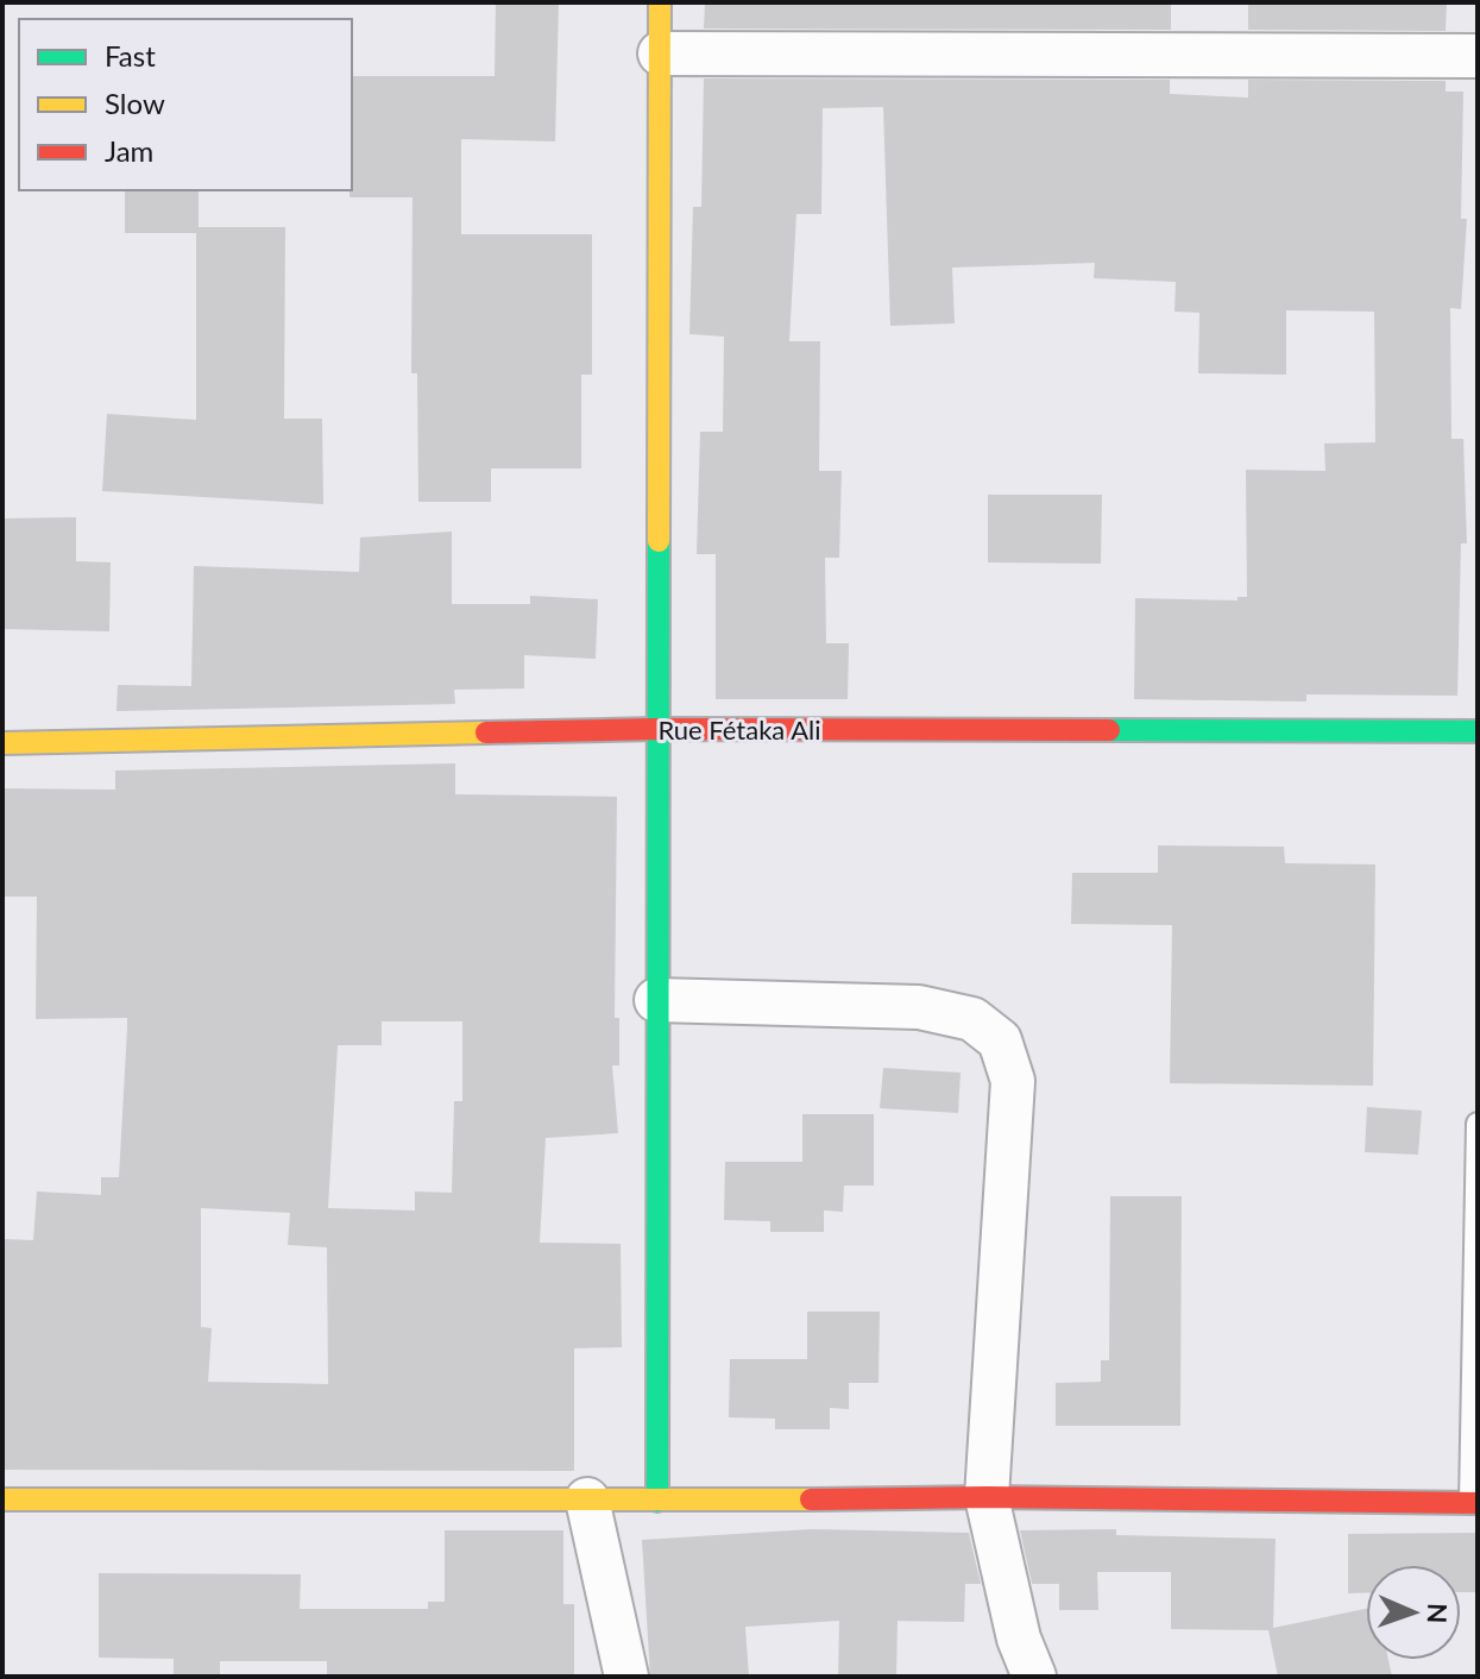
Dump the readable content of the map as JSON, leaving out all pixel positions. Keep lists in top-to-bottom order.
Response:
{
  "streets": {
    "street": ["Rue Fétaka Ali"]
  },
  "legend": ["Fast", "Slow", "Jam"],
  "north": "right"
}
